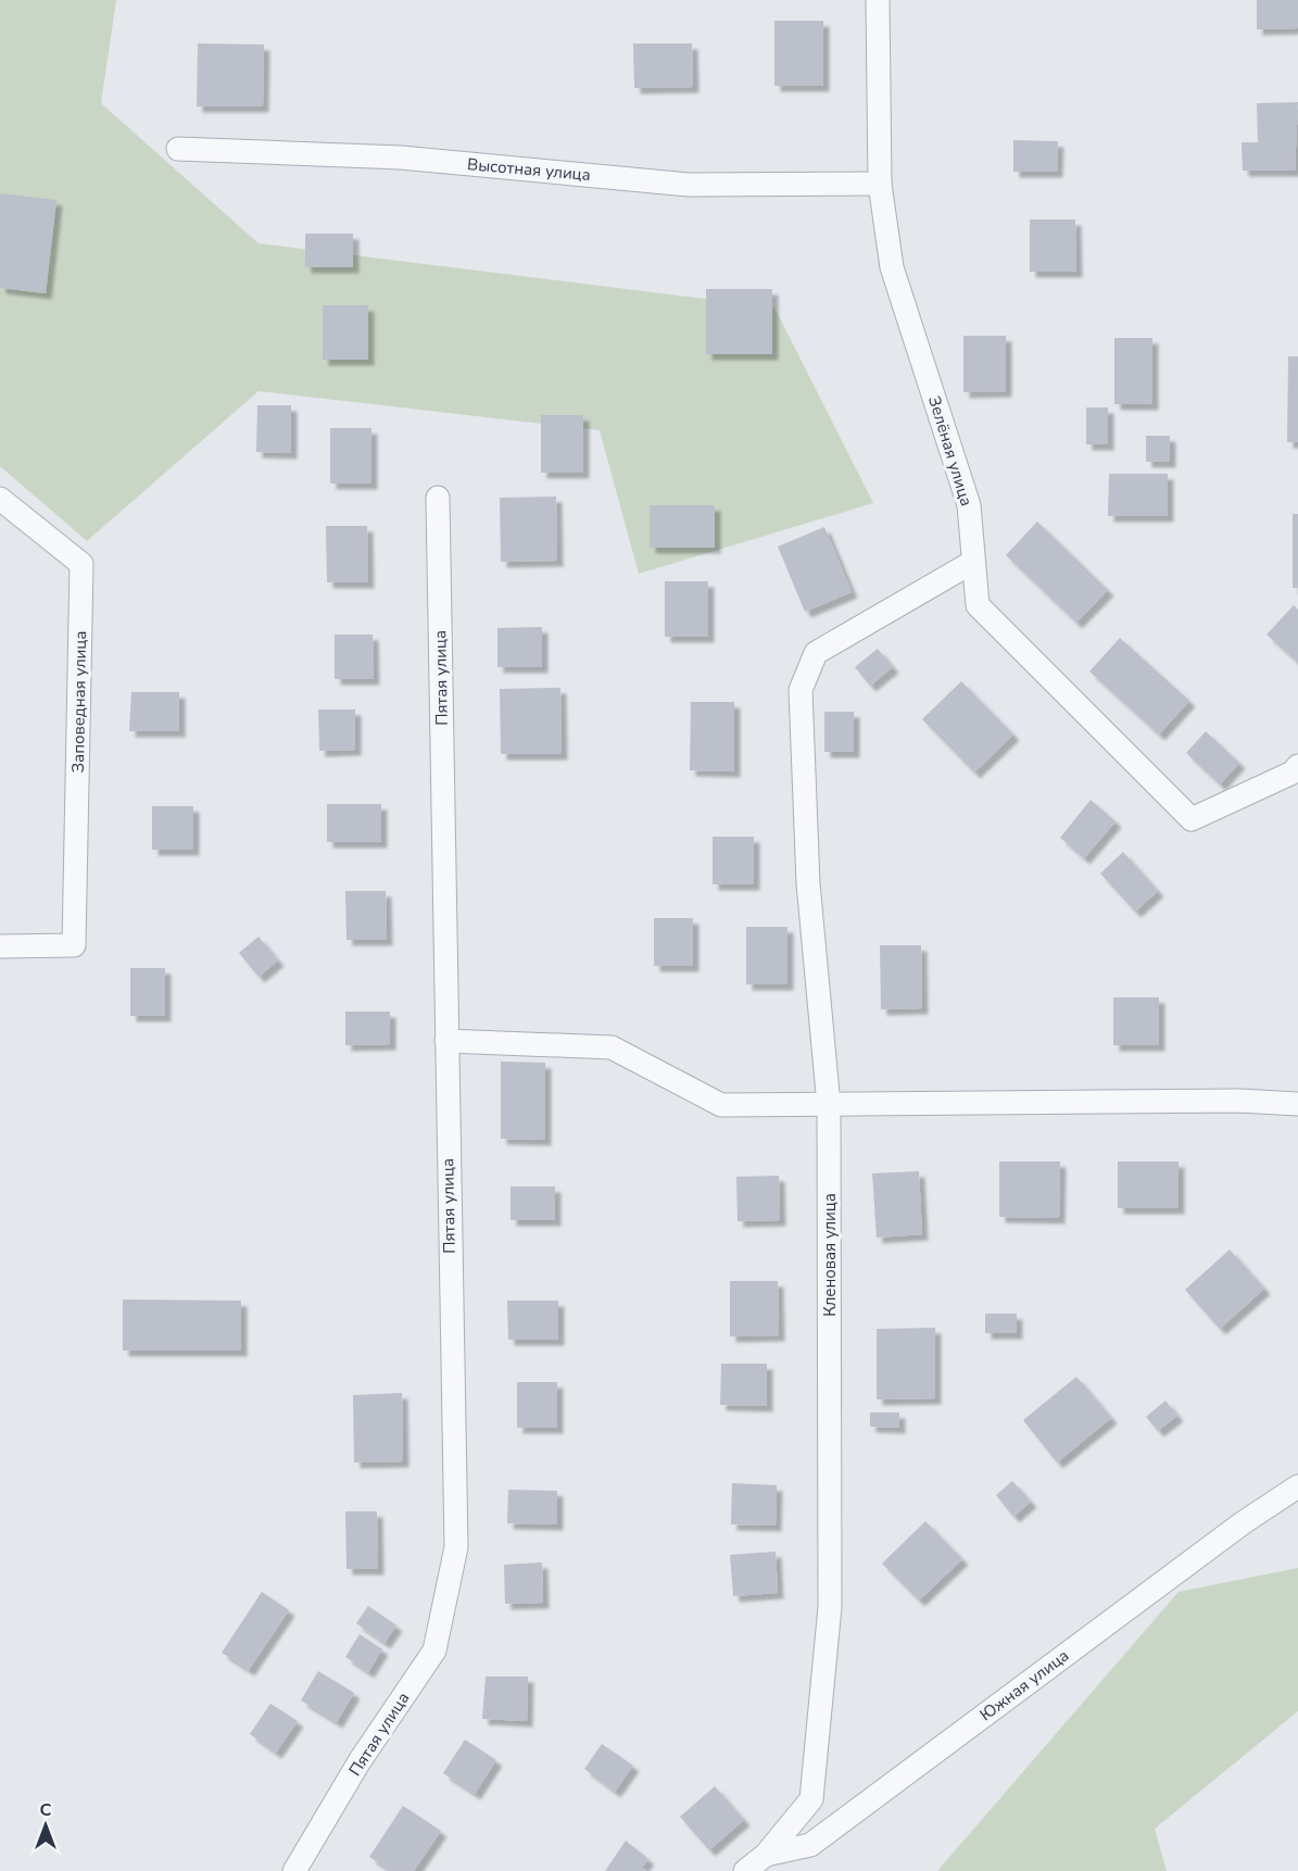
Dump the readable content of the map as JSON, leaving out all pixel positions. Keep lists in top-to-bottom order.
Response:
{
  "streets": {
    "street": [
      "Высотная улица",
      "Зелёная улица",
      "Пятая улица",
      "Заповедная улица",
      "Кленовая улица",
      "Южная улица"
    ]
  },
  "crossings": [
    ["Высотная улица", "Зелёная улица"],
    ["Зелёная улица", "Кленовая улица"],
    ["Кленовая улица", "Южная улица"]
  ],
  "north": "top"
}
